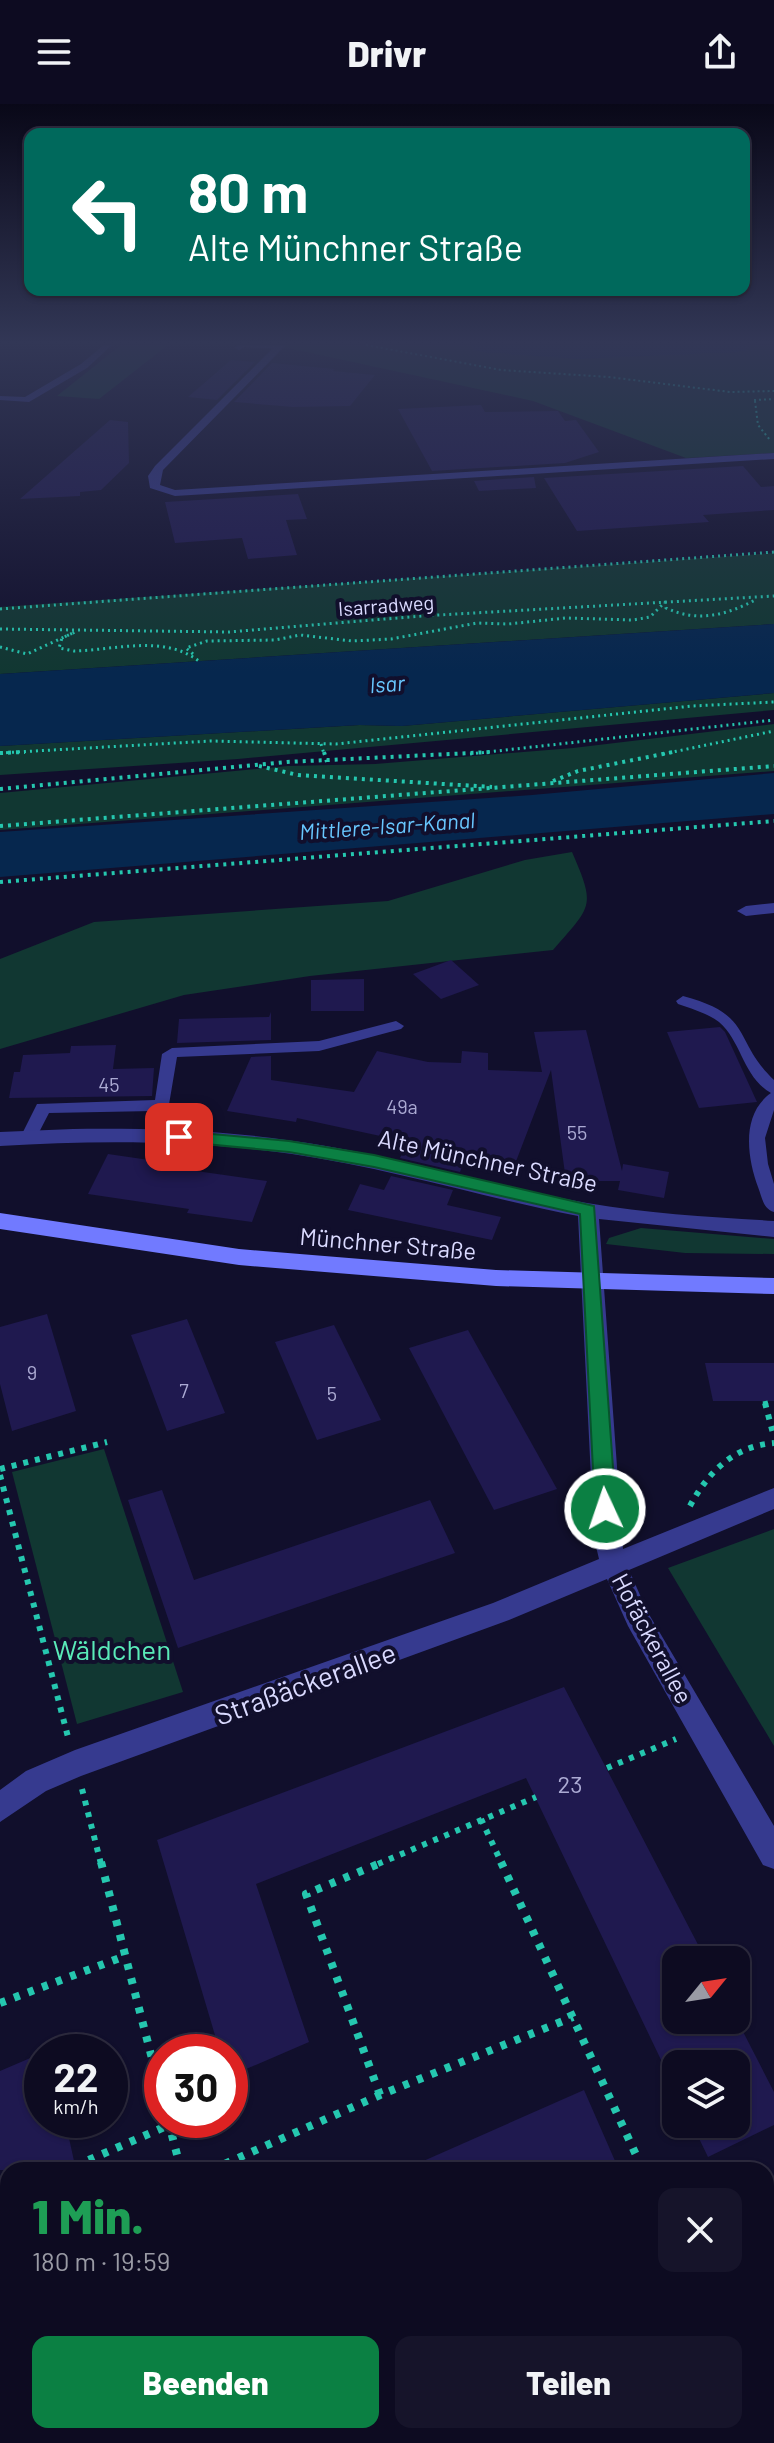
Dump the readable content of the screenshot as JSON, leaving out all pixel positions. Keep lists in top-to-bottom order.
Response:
{
  "streets": {
    "main road": ["Münchner Straße"],
    "street": ["Alte Münchner Straße", "Hofäckerallee", "Straßäckerallee"],
    "path": ["Isarradweg"]
  },
  "crossings": [
    ["Alte Münchner Straße", "Hofäckerallee"],
    ["Münchner Straße", "Hofäckerallee"],
    ["Hofäckerallee", "Straßäckerallee"]
  ],
  "water": ["Isar", "Mittlere-Isar-Kanal"],
  "parks": ["Wäldchen"],
  "house_numbers": [
    "45",
    "49a",
    "55",
    "9",
    "7",
    "5",
    "23"
  ],
  "north": "top right",
  "page": {
    "header": "Drivr",
    "turn": ["80 m", "Alte Münchner Straße"],
    "speed": "22 km/h",
    "limit": "30",
    "heading": ["1 Min.", "180 m · 19:59"],
    "buttons": ["Beenden", "Teilen"]
  }
}
